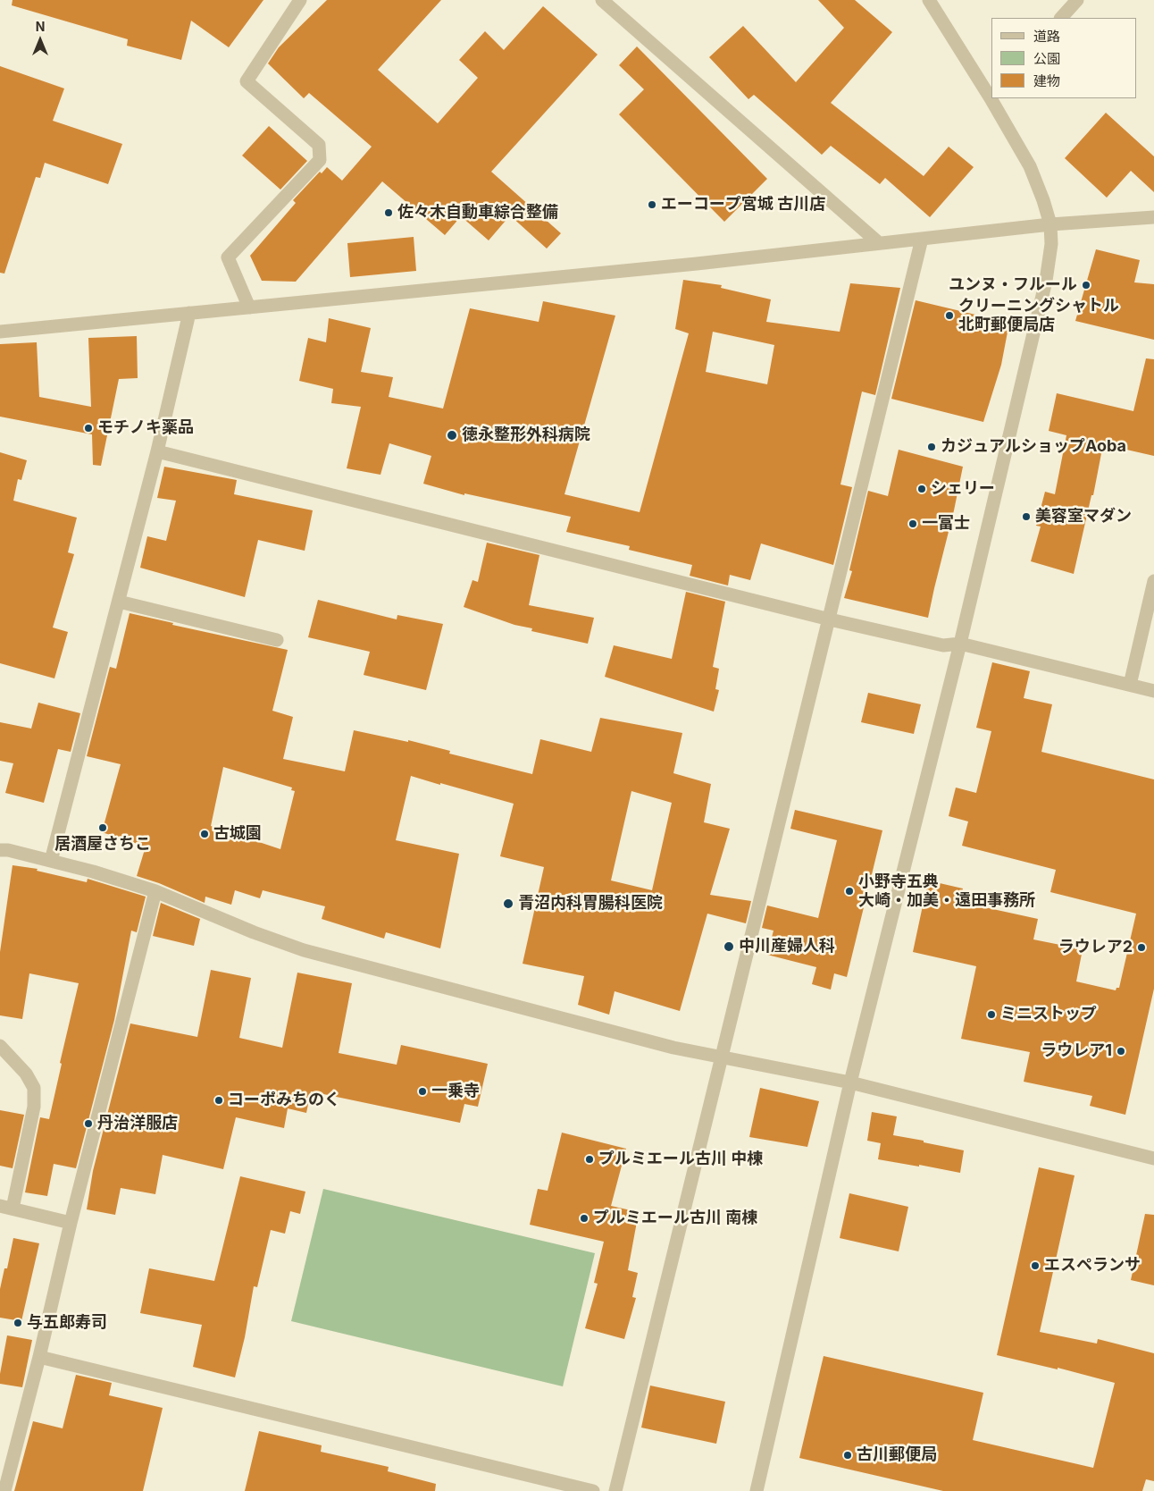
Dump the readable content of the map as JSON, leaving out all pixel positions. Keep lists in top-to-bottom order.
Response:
{
  "places": [
    "エーコープ宮城 古川店",
    "佐々木自動車綜合整備",
    "ユンヌ・フルール",
    "クリーニングシャトル 北町郵便局店",
    "モチノキ薬品",
    "徳永整形外科病院",
    "カジュアルショップAoba",
    "シェリー",
    "美容室マダン",
    "一富士",
    "居酒屋さちこ",
    "古城園",
    "小野寺五典 大崎・加美・遠田事務所",
    "青沼内科胃腸科医院",
    "中川産婦人科",
    "ラウレア2",
    "ミニストップ",
    "ラウレア1",
    "一乗寺",
    "コーポみちのく",
    "丹治洋服店",
    "プルミエール古川 中棟",
    "プルミエール古川 南棟",
    "エスペランサ",
    "与五郎寿司",
    "古川郵便局"
  ],
  "legend": ["道路", "公園", "建物"],
  "north": "top"
}
